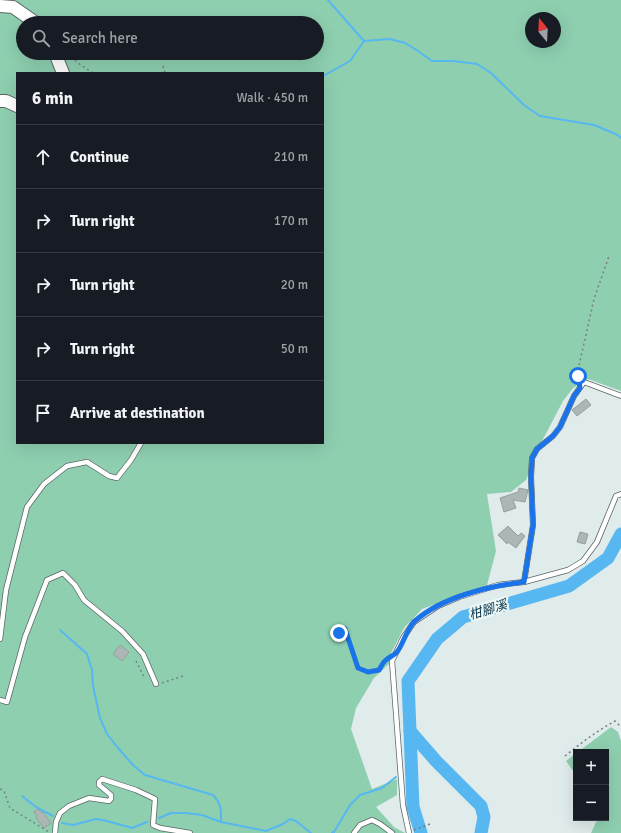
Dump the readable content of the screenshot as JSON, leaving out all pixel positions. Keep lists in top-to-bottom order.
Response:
{
  "water": ["柑腳溪"],
  "north": "top",
  "page": {
    "search": "Search here",
    "heading": ["6 min", "Walk · 450 m"],
    "list": [
      ["Continue", "210 m"],
      ["Turn right", "170 m"],
      ["Turn right", "20 m"],
      ["Turn right", "50 m"],
      "Arrive at destination"
    ],
    "map_buttons": ["+", "−"]
  }
}
